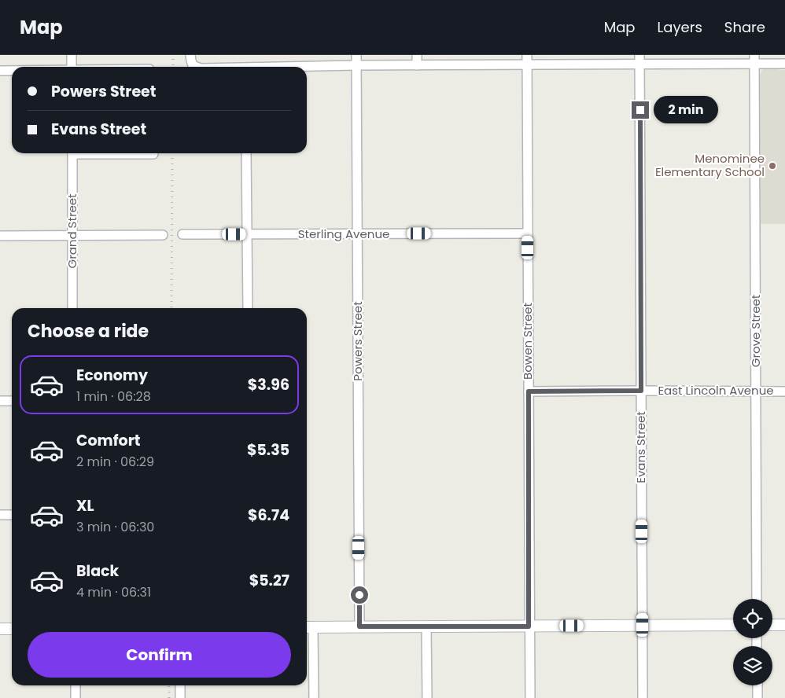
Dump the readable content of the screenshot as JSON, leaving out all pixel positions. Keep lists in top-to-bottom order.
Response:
{
  "streets": {
    "street": [
      "Grand Street",
      "Sterling Avenue",
      "Grove Street",
      "Powers Street",
      "Bowen Street",
      "East Lincoln Avenue",
      "Evans Street"
    ]
  },
  "crossings": [
    ["Sterling Avenue", "Powers Street"],
    ["Sterling Avenue", "Bowen Street"],
    ["Grove Street", "East Lincoln Avenue"],
    ["Bowen Street", "East Lincoln Avenue"],
    ["East Lincoln Avenue", "Evans Street"]
  ],
  "places": ["Menominee Elementary School"],
  "page": {
    "header": "Map",
    "nav": ["Map", "Layers", "Share"],
    "banner": ["Powers Street", "Evans Street"],
    "bubble": "2 min",
    "heading": "Choose a ride",
    "list": [
      {
        "name": "Economy",
        "note": "1 min · 06:28",
        "value": "$3.96"
      },
      {
        "name": "Comfort",
        "note": "2 min · 06:29",
        "value": "$5.35"
      },
      {
        "name": "XL",
        "note": "3 min · 06:30",
        "value": "$6.74"
      },
      {
        "name": "Black",
        "note": "4 min · 06:31",
        "value": "$5.27"
      }
    ],
    "buttons": "Confirm"
  }
}
